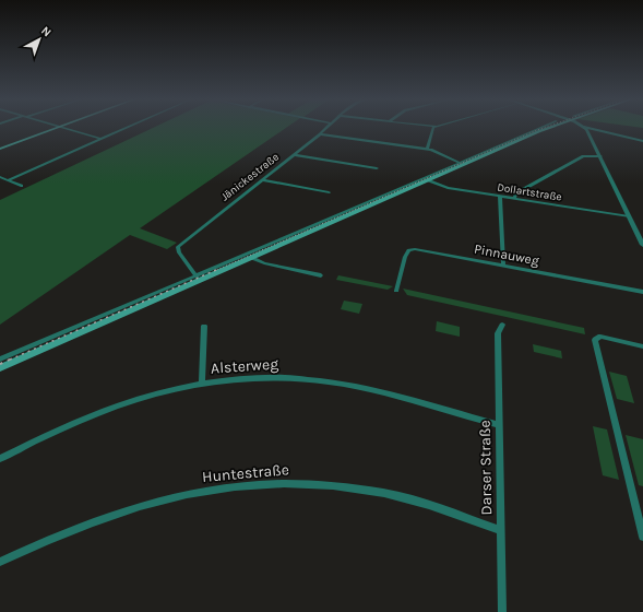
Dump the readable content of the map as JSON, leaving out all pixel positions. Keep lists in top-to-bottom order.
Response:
{
  "streets": {
    "street": [
      "Jänickestraße",
      "Dollartstraße",
      "Pinnauweg",
      "Alsterweg",
      "Darser Straße",
      "Huntestraße"
    ]
  },
  "crossings": [
    ["Alsterweg", "Darser Straße"],
    ["Darser Straße", "Huntestraße"]
  ],
  "north": "top right"
}
